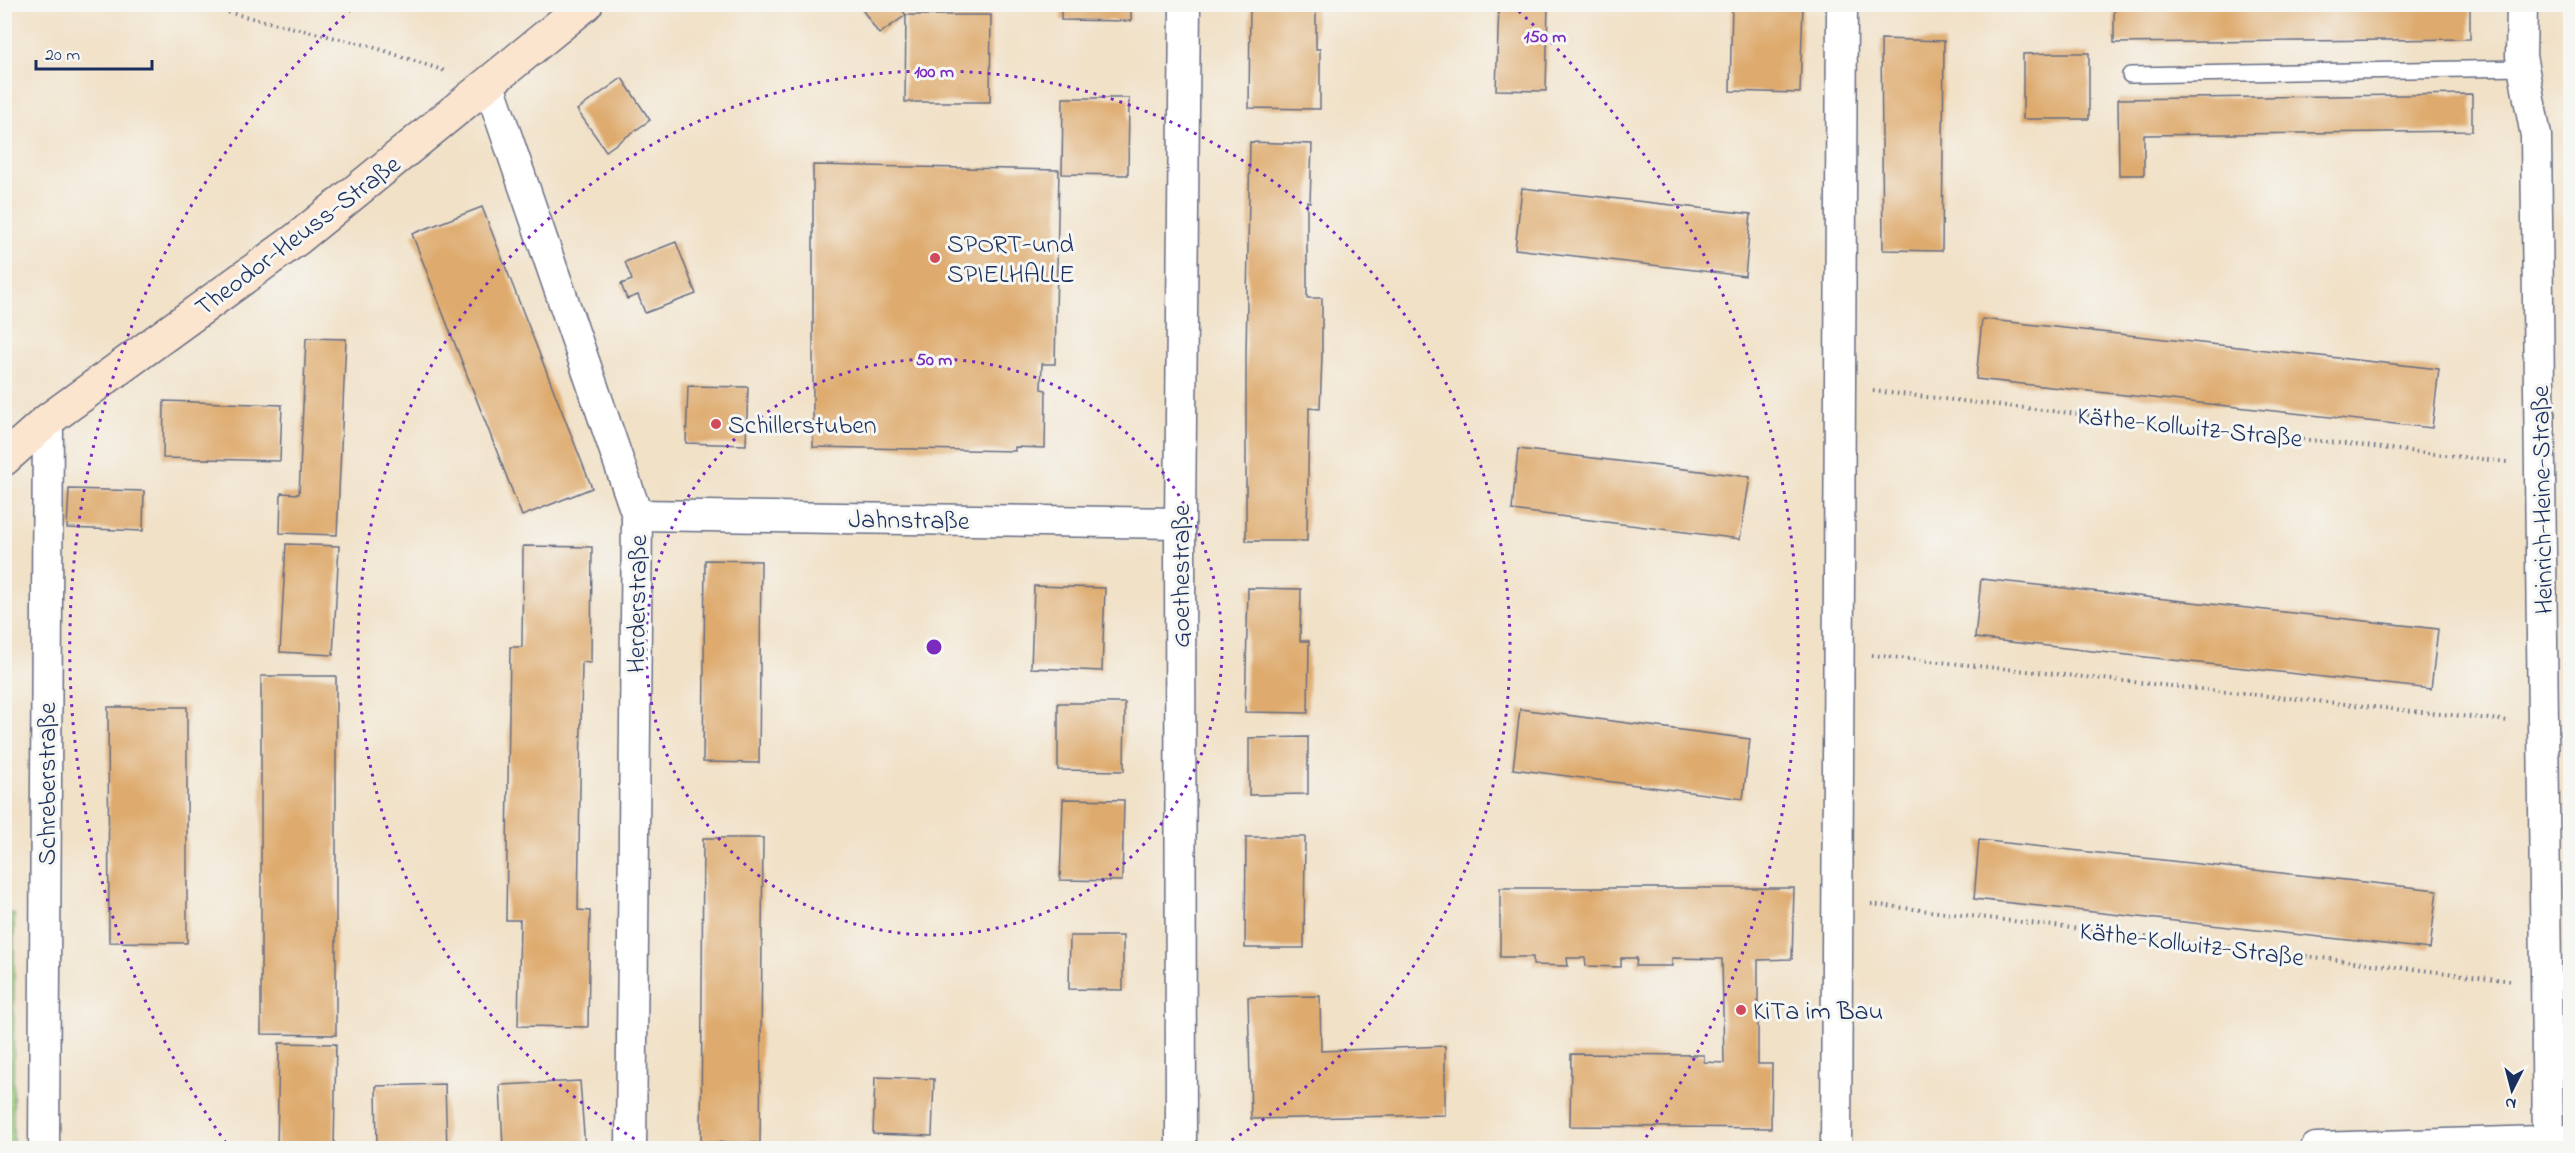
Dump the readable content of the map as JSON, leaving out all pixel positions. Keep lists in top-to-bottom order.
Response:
{
  "streets": {
    "street": [
      "Theodor-Heuss-Straße",
      "Heinrich-Heine-Straße",
      "Jahnstraße",
      "Goethestraße",
      "Herderstraße",
      "Schreberstraße"
    ],
    "path": ["Käthe-Kollwitz-Straße"]
  },
  "crossings": [
    ["Theodor-Heuss-Straße", "Herderstraße"],
    ["Theodor-Heuss-Straße", "Schreberstraße"],
    ["Käthe-Kollwitz-Straße", "Heinrich-Heine-Straße"],
    ["Jahnstraße", "Goethestraße"],
    ["Jahnstraße", "Herderstraße"]
  ],
  "places": ["SPORT-und SPIELHALLE", "Schillerstuben", "KiTa im Bau"],
  "scale_bar": "20 m",
  "north": "bottom",
  "rings": ["150 m", "100 m", "50 m"]
}
